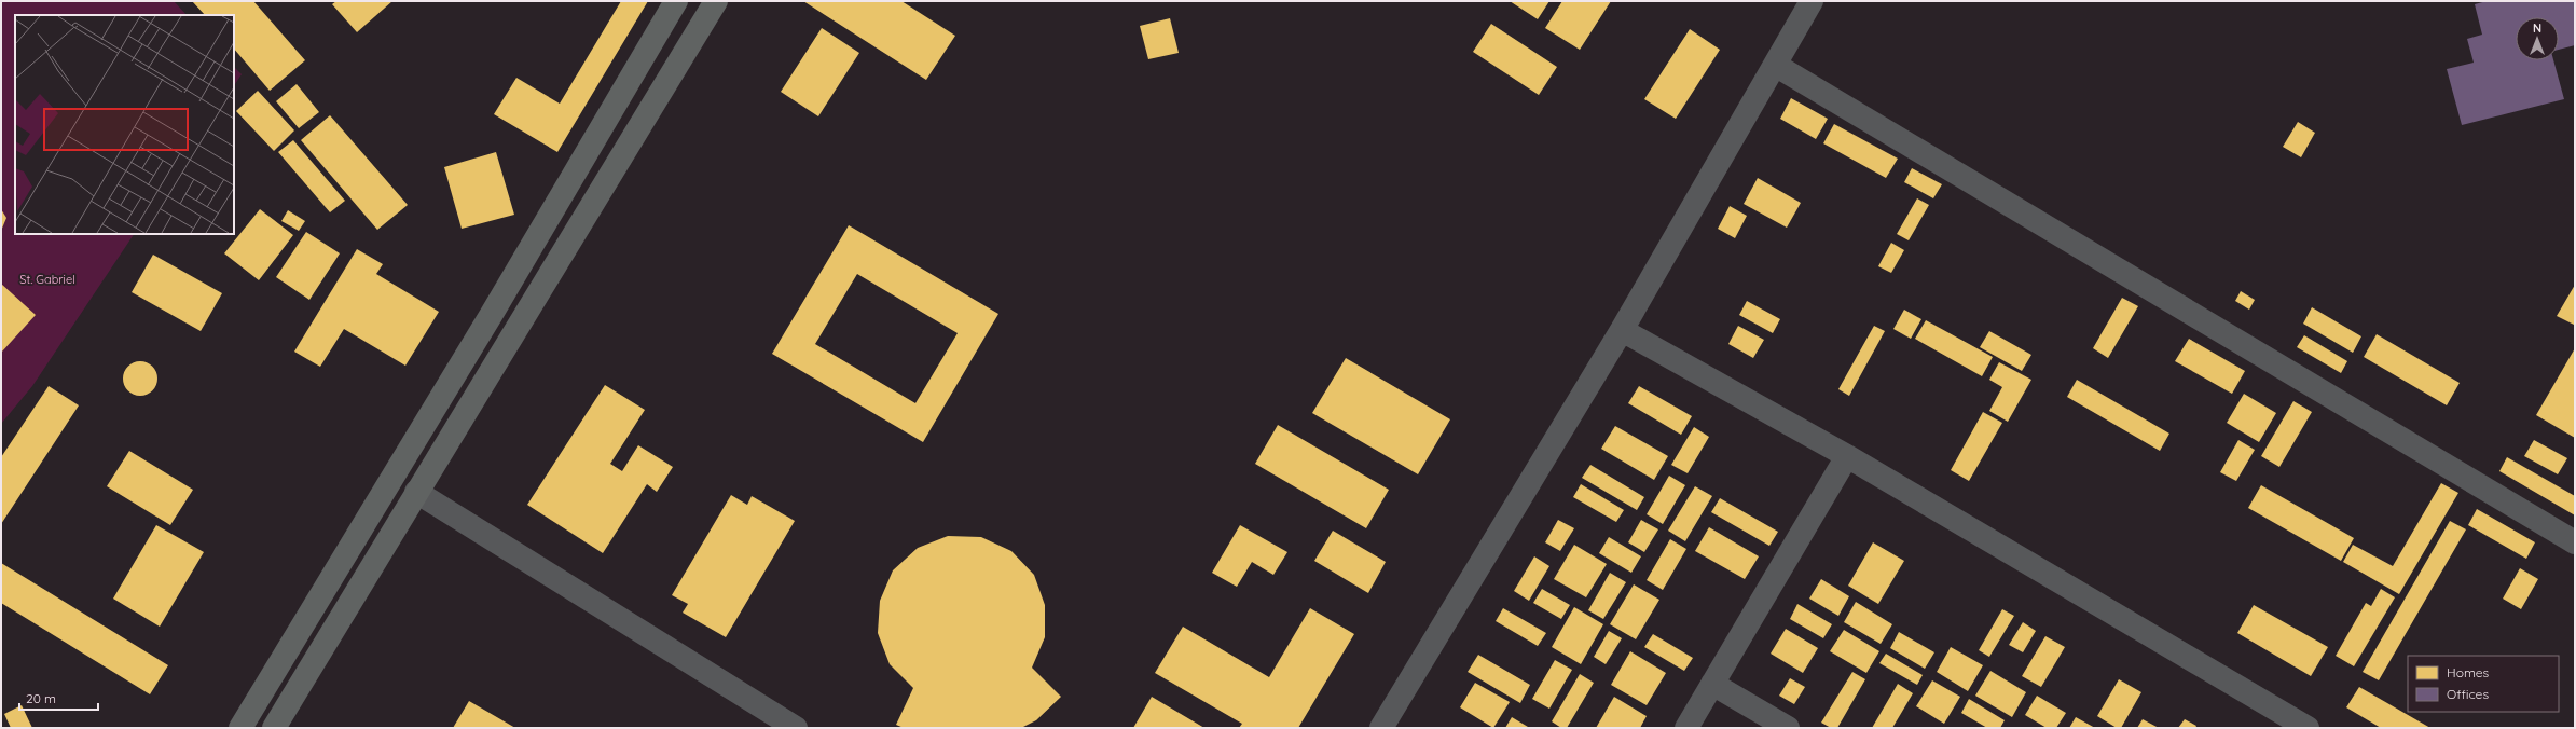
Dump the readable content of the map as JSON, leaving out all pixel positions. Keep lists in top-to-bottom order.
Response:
{
  "parks": ["St. Gabriel"],
  "legend": ["Homes", "Offices"],
  "scale_bar": "20 m",
  "north": "top"
}
